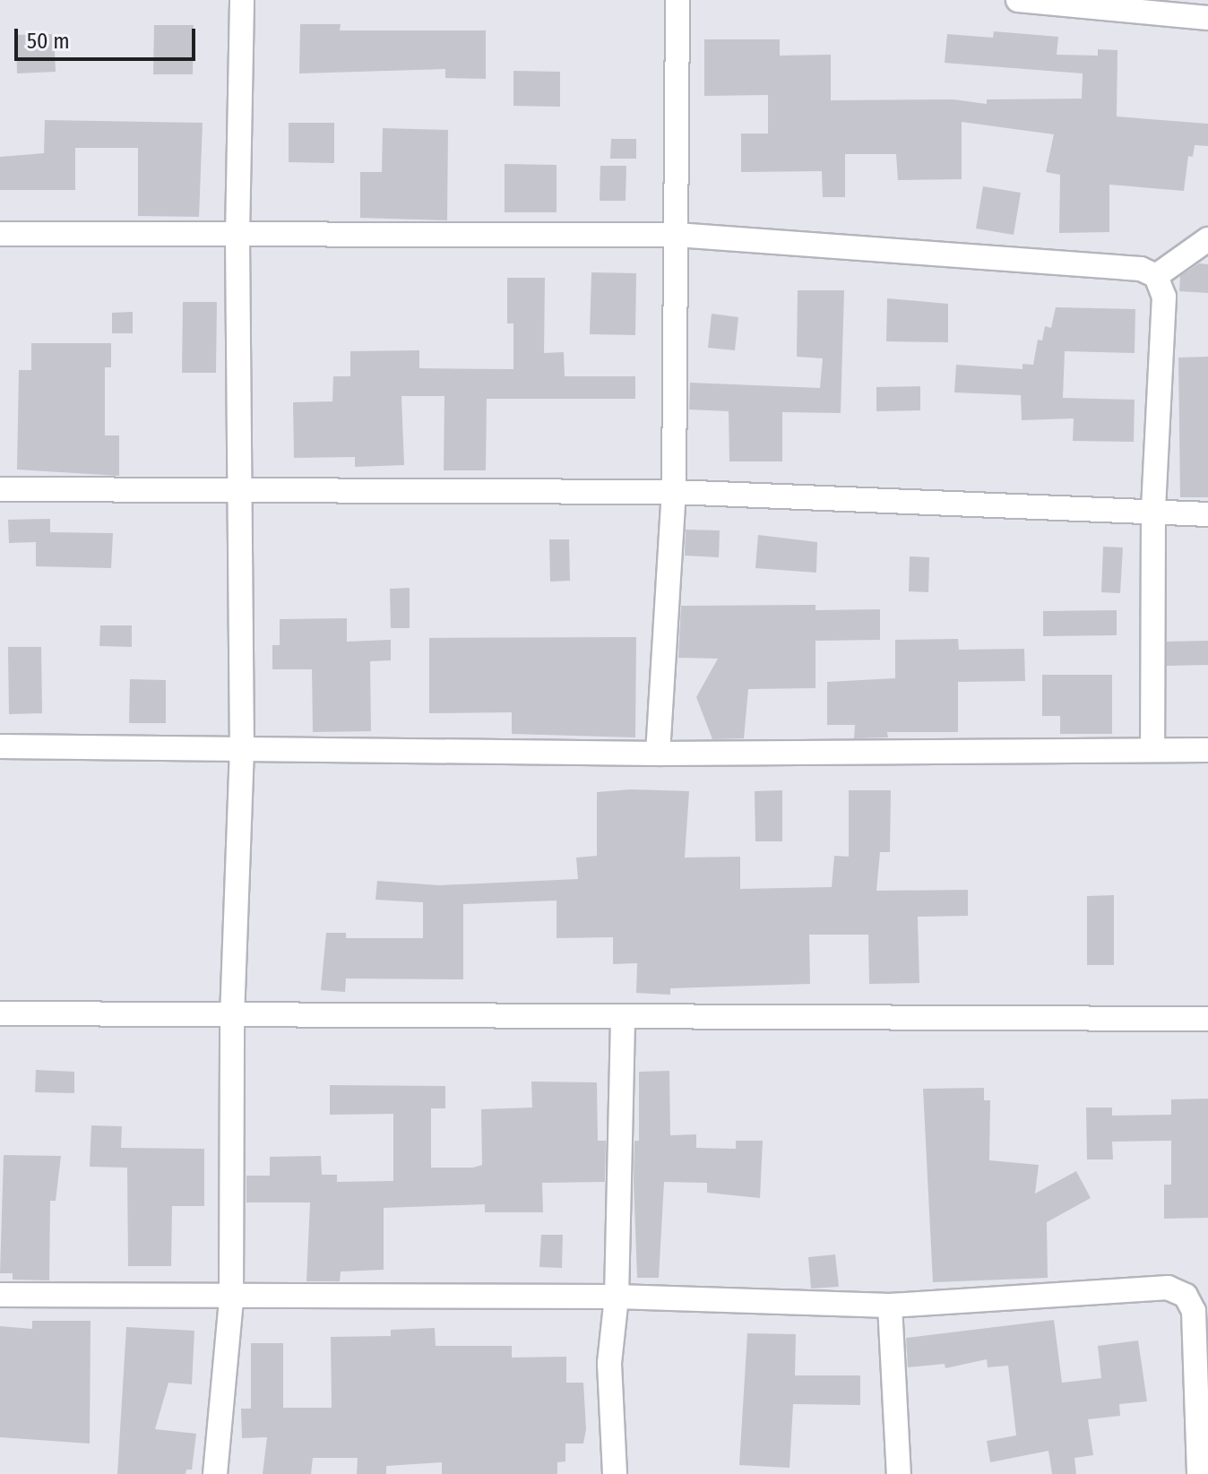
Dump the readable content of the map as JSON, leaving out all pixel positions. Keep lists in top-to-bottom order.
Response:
{
  "scale_bar": "50 m"
}
